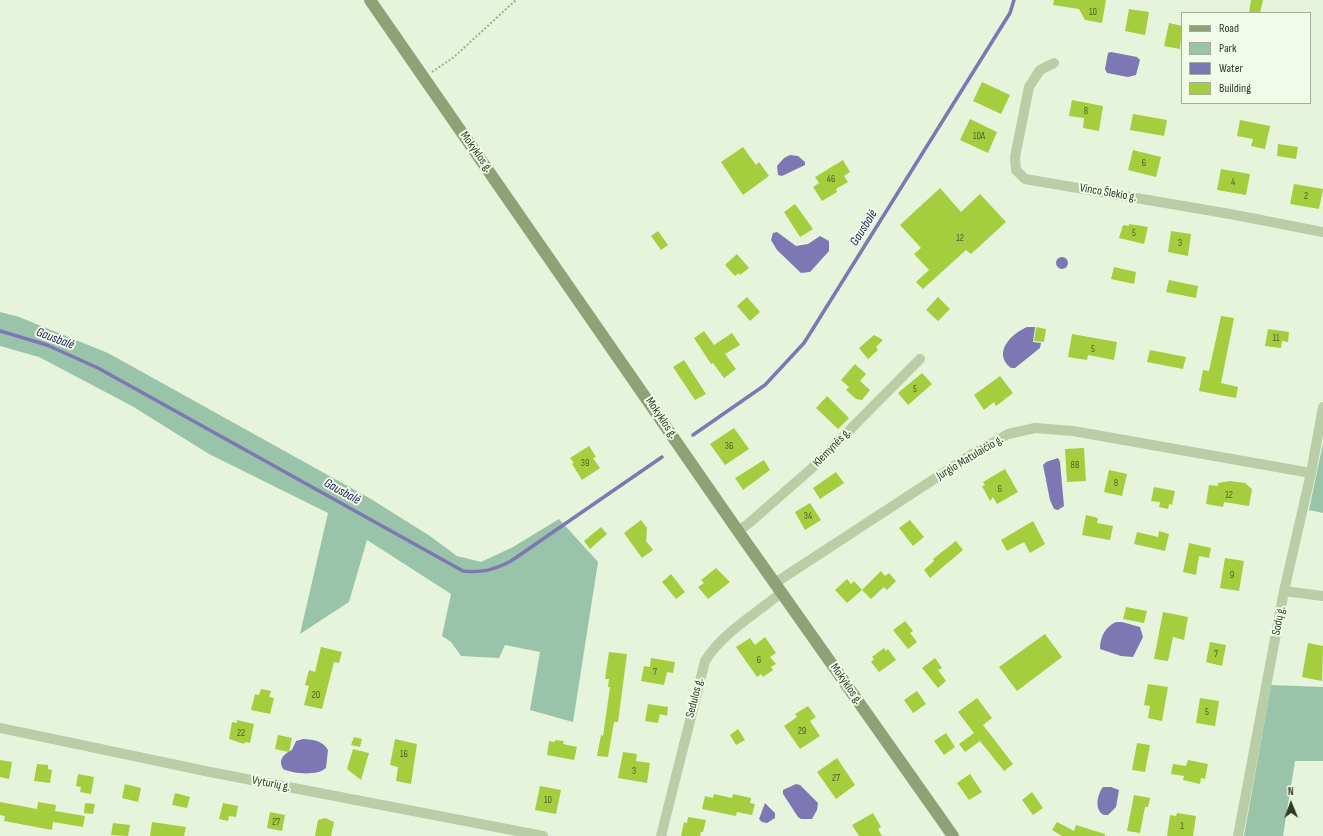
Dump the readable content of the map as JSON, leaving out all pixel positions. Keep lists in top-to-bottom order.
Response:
{
  "streets": {
    "main road": ["Mokyklos g."],
    "street": [
      "Vinco Šlekio g.",
      "Klemynės g.",
      "Jurgio Matulaičio g.",
      "Sodų g.",
      "Sedulos g.",
      "Vyturių g."
    ]
  },
  "crossings": [
    ["Mokyklos g.", "Klemynės g."],
    ["Mokyklos g.", "Jurgio Matulaičio g."],
    ["Mokyklos g.", "Sedulos g."],
    ["Jurgio Matulaičio g.", "Sodų g."],
    ["Jurgio Matulaičio g.", "Sedulos g."]
  ],
  "water": ["Gausbalė"],
  "house_numbers": [
    "10",
    "8",
    "10A",
    "6",
    "46",
    "4",
    "2",
    "5",
    "12",
    "3",
    "11",
    "5",
    "5",
    "36",
    "39",
    "8B",
    "8",
    "6",
    "12",
    "34",
    "9",
    "7",
    "6",
    "7",
    "20",
    "5",
    "29",
    "22",
    "16",
    "3",
    "27",
    "10",
    "27",
    "1"
  ],
  "legend": [
    "Road",
    "Park",
    "Water",
    "Building"
  ],
  "north": "top"
}
